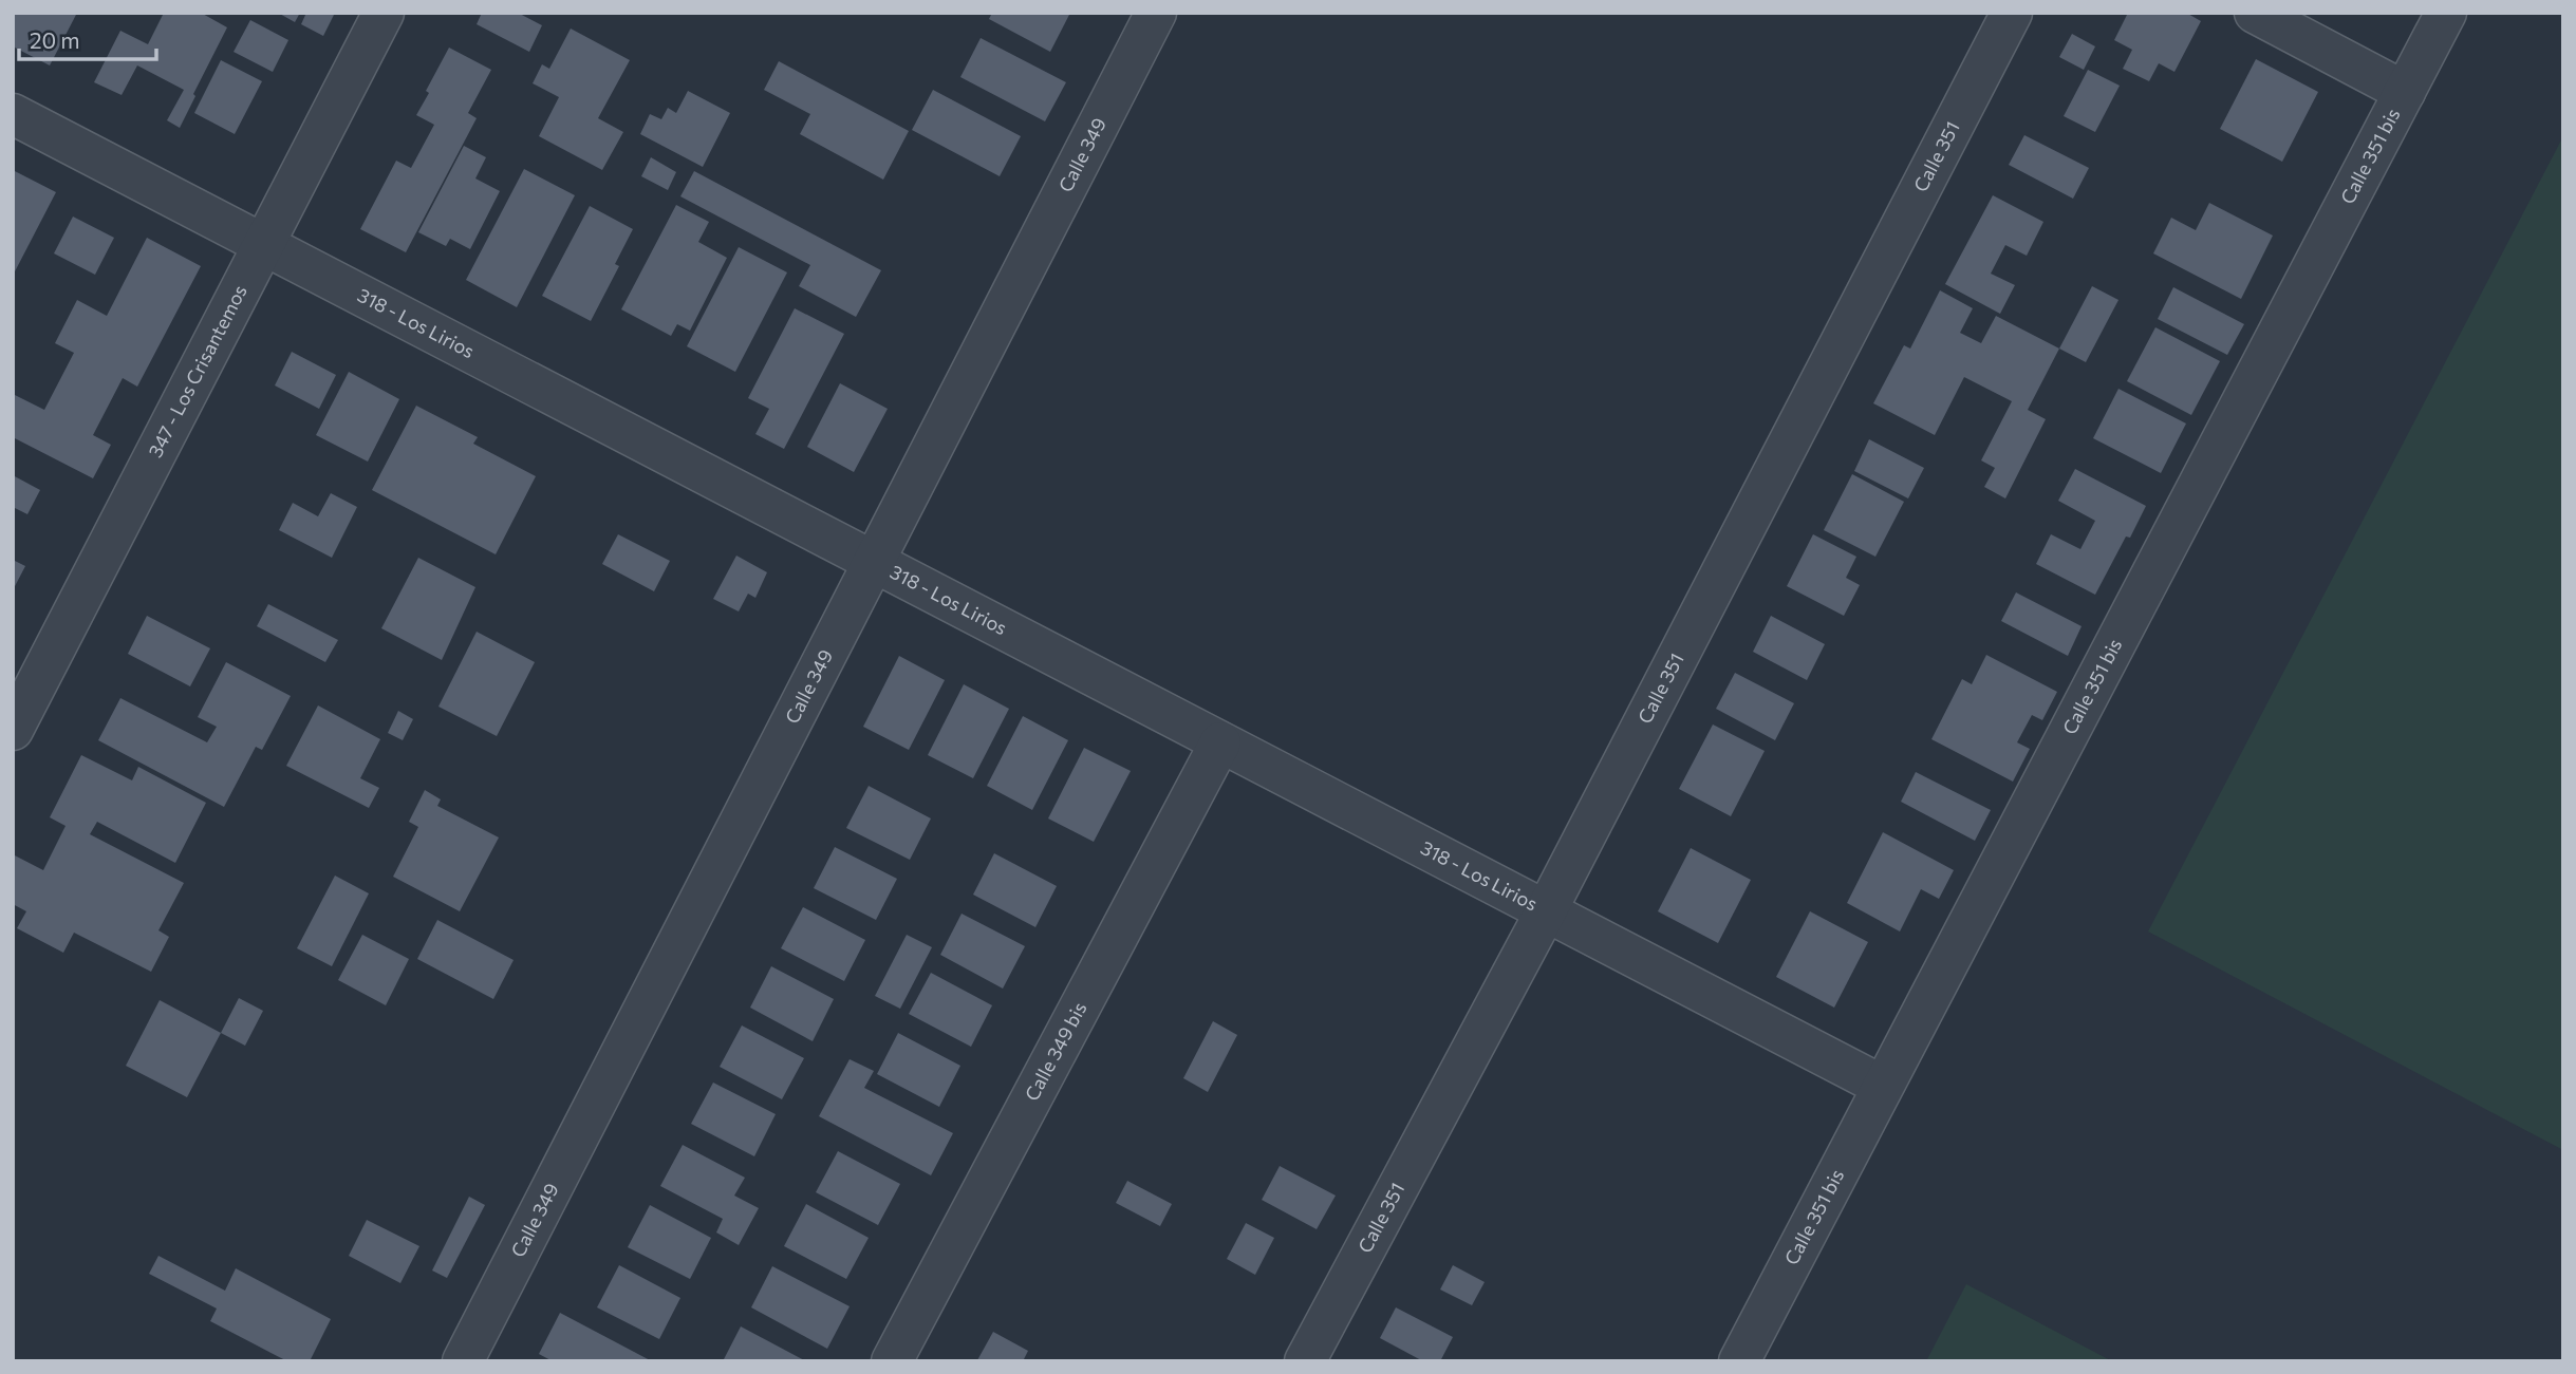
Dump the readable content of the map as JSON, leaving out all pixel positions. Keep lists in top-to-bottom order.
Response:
{
  "streets": {
    "street": [
      "Calle 349",
      "Calle 351 bis",
      "Calle 351",
      "318 - Los Lirios",
      "347 - Los Crisantemos",
      "Calle 349 bis"
    ]
  },
  "crossings": [
    ["Calle 349", "318 - Los Lirios"],
    ["Calle 351 bis", "318 - Los Lirios"],
    ["Calle 351", "318 - Los Lirios"],
    ["318 - Los Lirios", "347 - Los Crisantemos"],
    ["318 - Los Lirios", "Calle 349 bis"]
  ],
  "scale_bar": "20 m"
}
